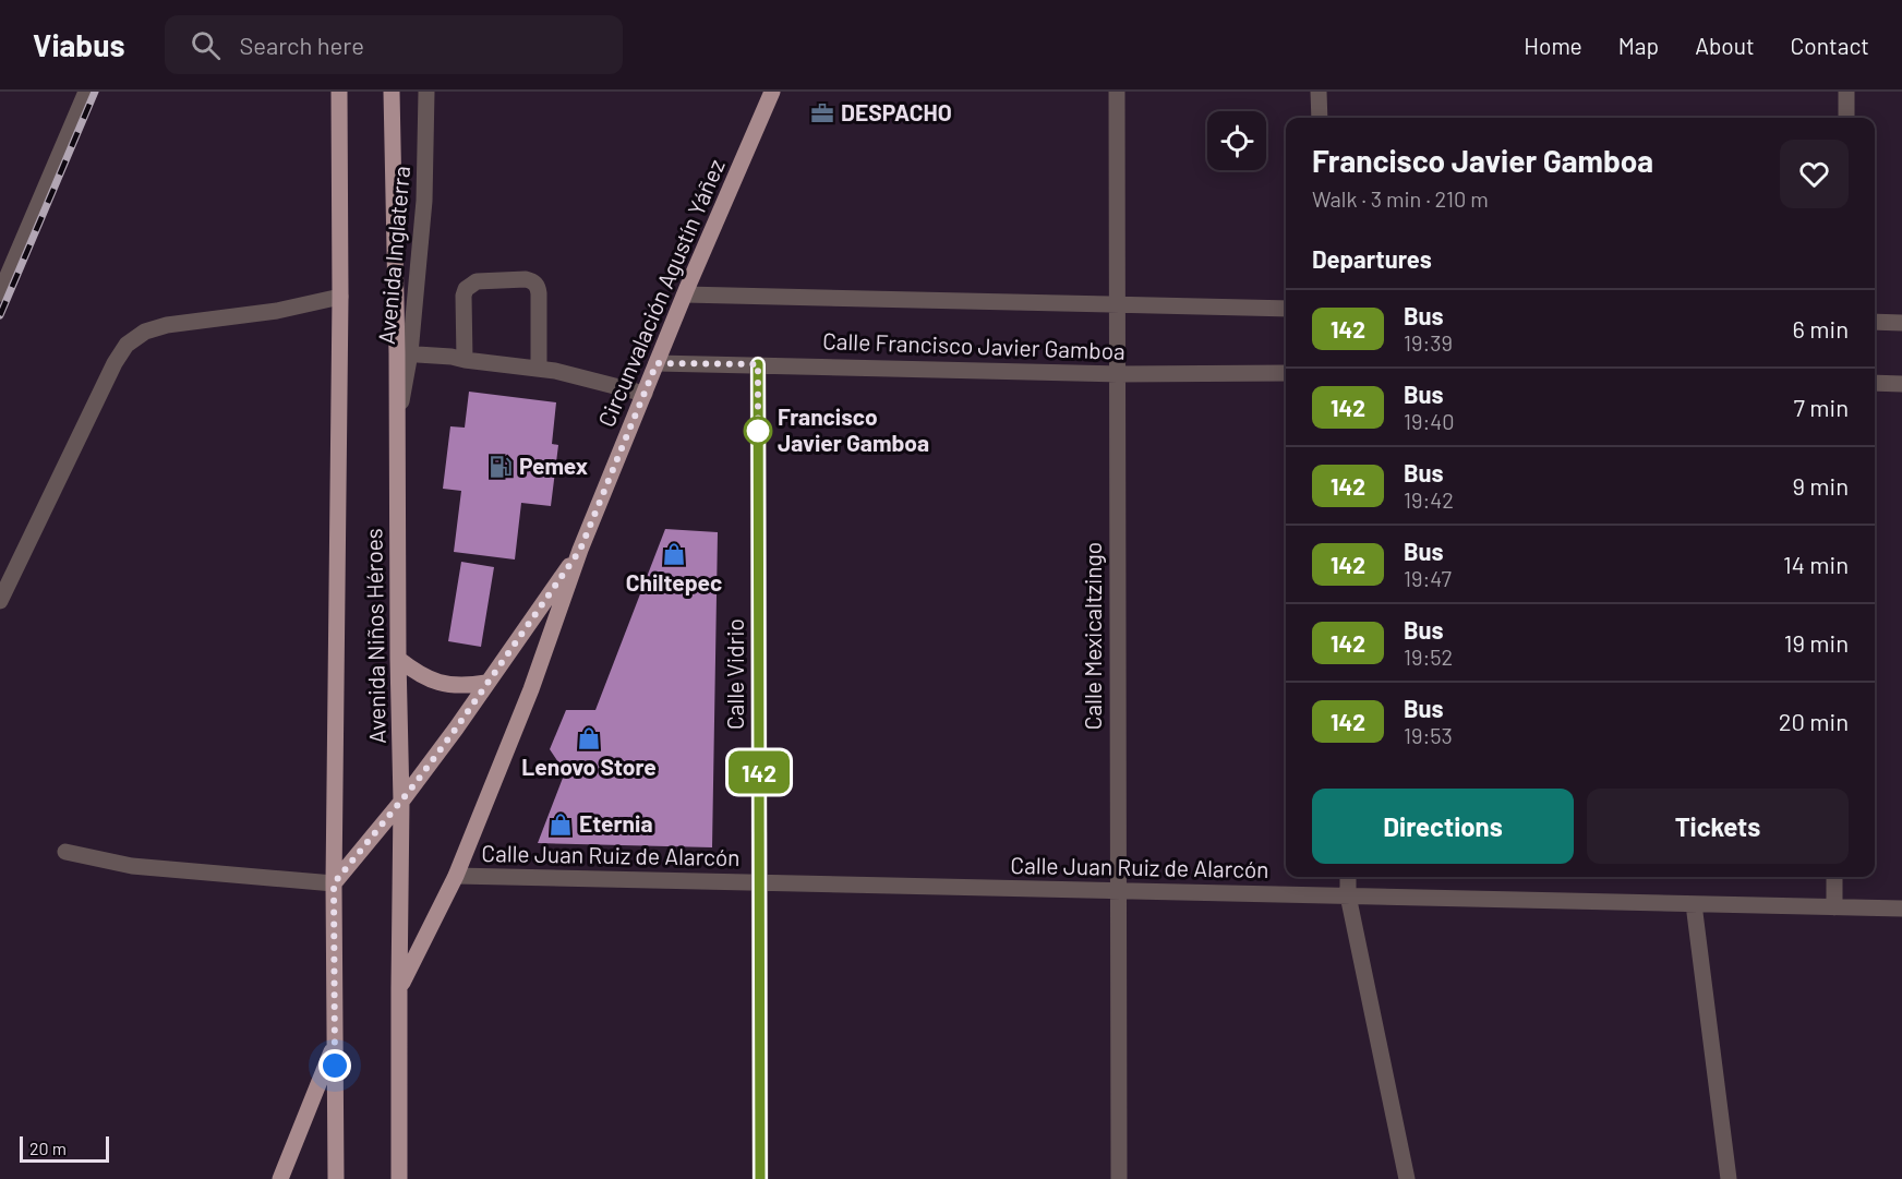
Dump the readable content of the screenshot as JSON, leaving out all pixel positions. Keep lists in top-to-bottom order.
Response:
{
  "streets": {
    "main road": ["Circunvalación Agustín Yáñez", "Avenida Niños Héroes"],
    "street": [
      "Avenida Inglaterra",
      "Calle Francisco Javier Gamboa",
      "Calle Mexicaltzingo",
      "Calle Vidrio",
      "Calle Juan Ruiz de Alarcón"
    ]
  },
  "crossings": [
    ["Avenida Inglaterra", "Avenida Niños Héroes"],
    ["Circunvalación Agustín Yáñez", "Calle Francisco Javier Gamboa"],
    ["Circunvalación Agustín Yáñez", "Avenida Niños Héroes"],
    ["Circunvalación Agustín Yáñez", "Calle Juan Ruiz de Alarcón"],
    ["Calle Francisco Javier Gamboa", "Calle Mexicaltzingo"],
    ["Calle Francisco Javier Gamboa", "Calle Vidrio"],
    ["Calle Mexicaltzingo", "Calle Juan Ruiz de Alarcón"],
    ["Calle Vidrio", "Calle Juan Ruiz de Alarcón"]
  ],
  "places": {
    "office": ["DESPACHO"],
    "other": ["Francisco Javier Gamboa"],
    "fuel station": ["Pemex"],
    "shop": ["Chiltepec", "Lenovo Store", "Eternia"]
  },
  "lines": ["bus line 142"],
  "scale_bar": "20 m",
  "page": {
    "header": "Viabus",
    "search": "Search here",
    "nav": [
      "Home",
      "Map",
      "About",
      "Contact"
    ],
    "on_map": "142",
    "heading": [
      ["Francisco Javier Gamboa", "Walk · 3 min · 210 m"],
      "Departures"
    ],
    "list": [
      {
        "mark": "142",
        "name": "Bus",
        "note": "19:39",
        "value": "6 min"
      },
      {
        "mark": "142",
        "name": "Bus",
        "note": "19:40",
        "value": "7 min"
      },
      {
        "mark": "142",
        "name": "Bus",
        "note": "19:42",
        "value": "9 min"
      },
      {
        "mark": "142",
        "name": "Bus",
        "note": "19:47",
        "value": "14 min"
      },
      {
        "mark": "142",
        "name": "Bus",
        "note": "19:52",
        "value": "19 min"
      },
      {
        "mark": "142",
        "name": "Bus",
        "note": "19:53",
        "value": "20 min"
      }
    ],
    "buttons": ["Directions", "Tickets"],
    "scale": "20 m"
  }
}
